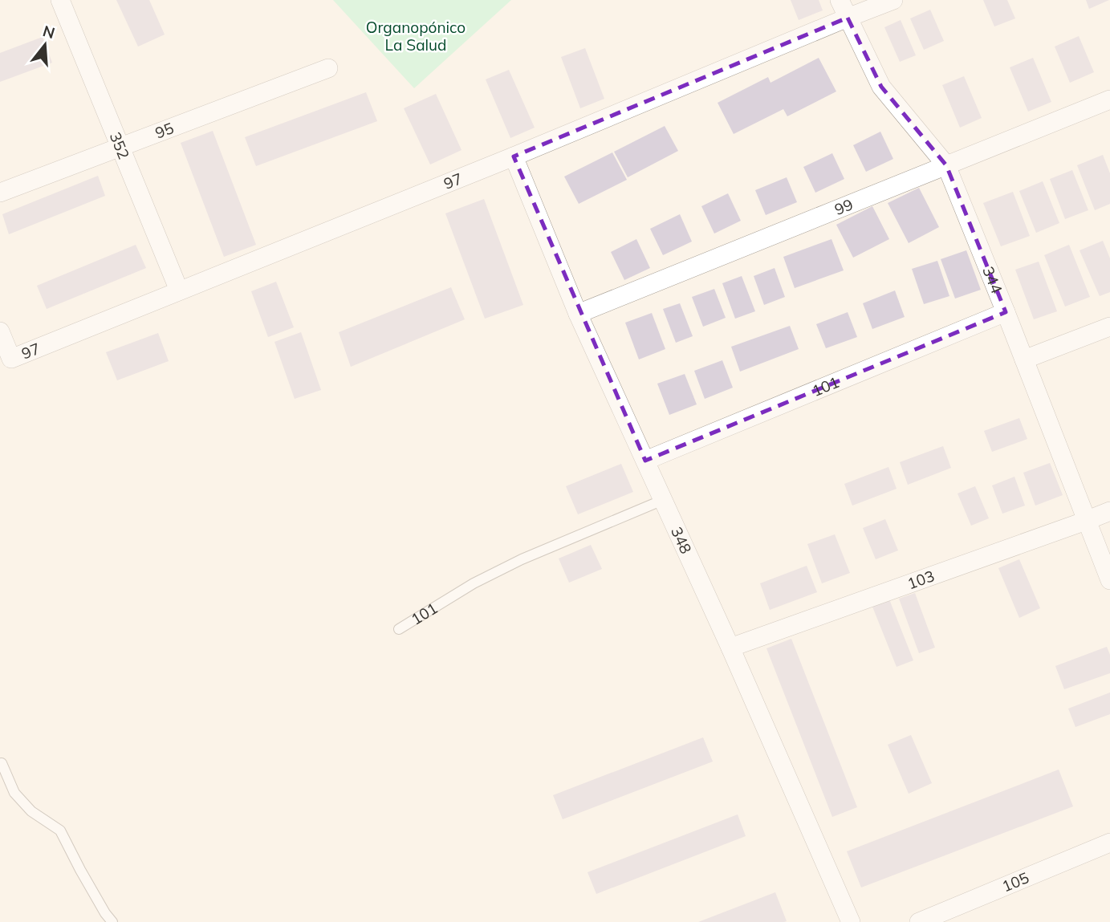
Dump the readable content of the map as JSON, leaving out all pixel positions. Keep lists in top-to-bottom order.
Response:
{
  "streets": {
    "street": [
      "95",
      "352",
      "97",
      "99",
      "344",
      "101",
      "348",
      "103",
      "105"
    ]
  },
  "crossings": [
    ["95", "352"],
    ["352", "97"],
    ["97", "344"],
    ["97", "348"],
    ["99", "344"],
    ["99", "348"],
    ["344", "101"],
    ["344", "103"],
    ["101", "348"],
    ["348", "103"]
  ],
  "parks": ["Organopónico La Salud"],
  "north": "top"
}
